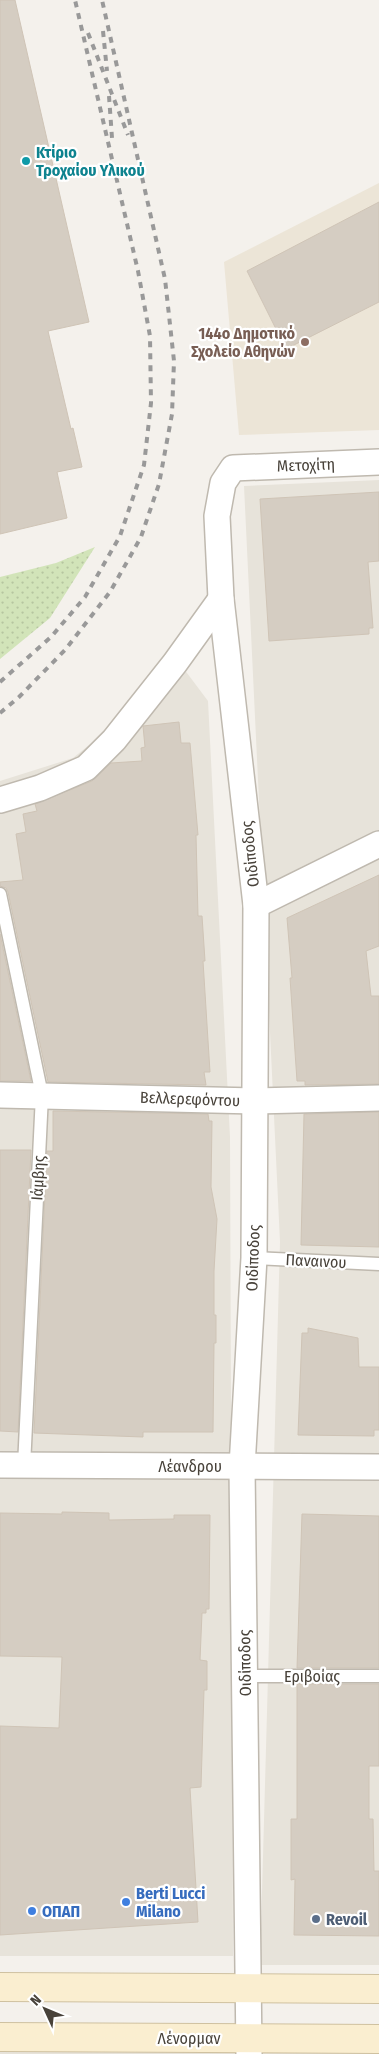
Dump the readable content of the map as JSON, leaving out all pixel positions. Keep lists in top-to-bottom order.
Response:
{
  "streets": {
    "main road": ["Λένορμαν"],
    "street": [
      "Μετοχίτη",
      "Οιδίποδος",
      "Βελλερεφόντου",
      "Λέανδρου"
    ],
    "lane": ["Ιάμβης", "Παναινου", "Εριβοίας"]
  },
  "crossings": [
    ["Μετοχίτη", "Οιδίποδος"],
    ["Οιδίποδος", "Βελλερεφόντου"],
    ["Οιδίποδος", "Παναινου"],
    ["Οιδίποδος", "Λέανδρου"],
    ["Οιδίποδος", "Εριβοίας"],
    ["Οιδίποδος", "Λένορμαν"],
    ["Βελλερεφόντου", "Ιάμβης"],
    ["Ιάμβης", "Λέανδρου"]
  ],
  "places": [
    "Κτίριο Τροχαίου Υλικού",
    "144ο Δημοτικό Σχολείο Αθηνών",
    "Berti Lucci Milano",
    "ΟΠΑΠ",
    "Revoil"
  ],
  "north": "top left"
}
